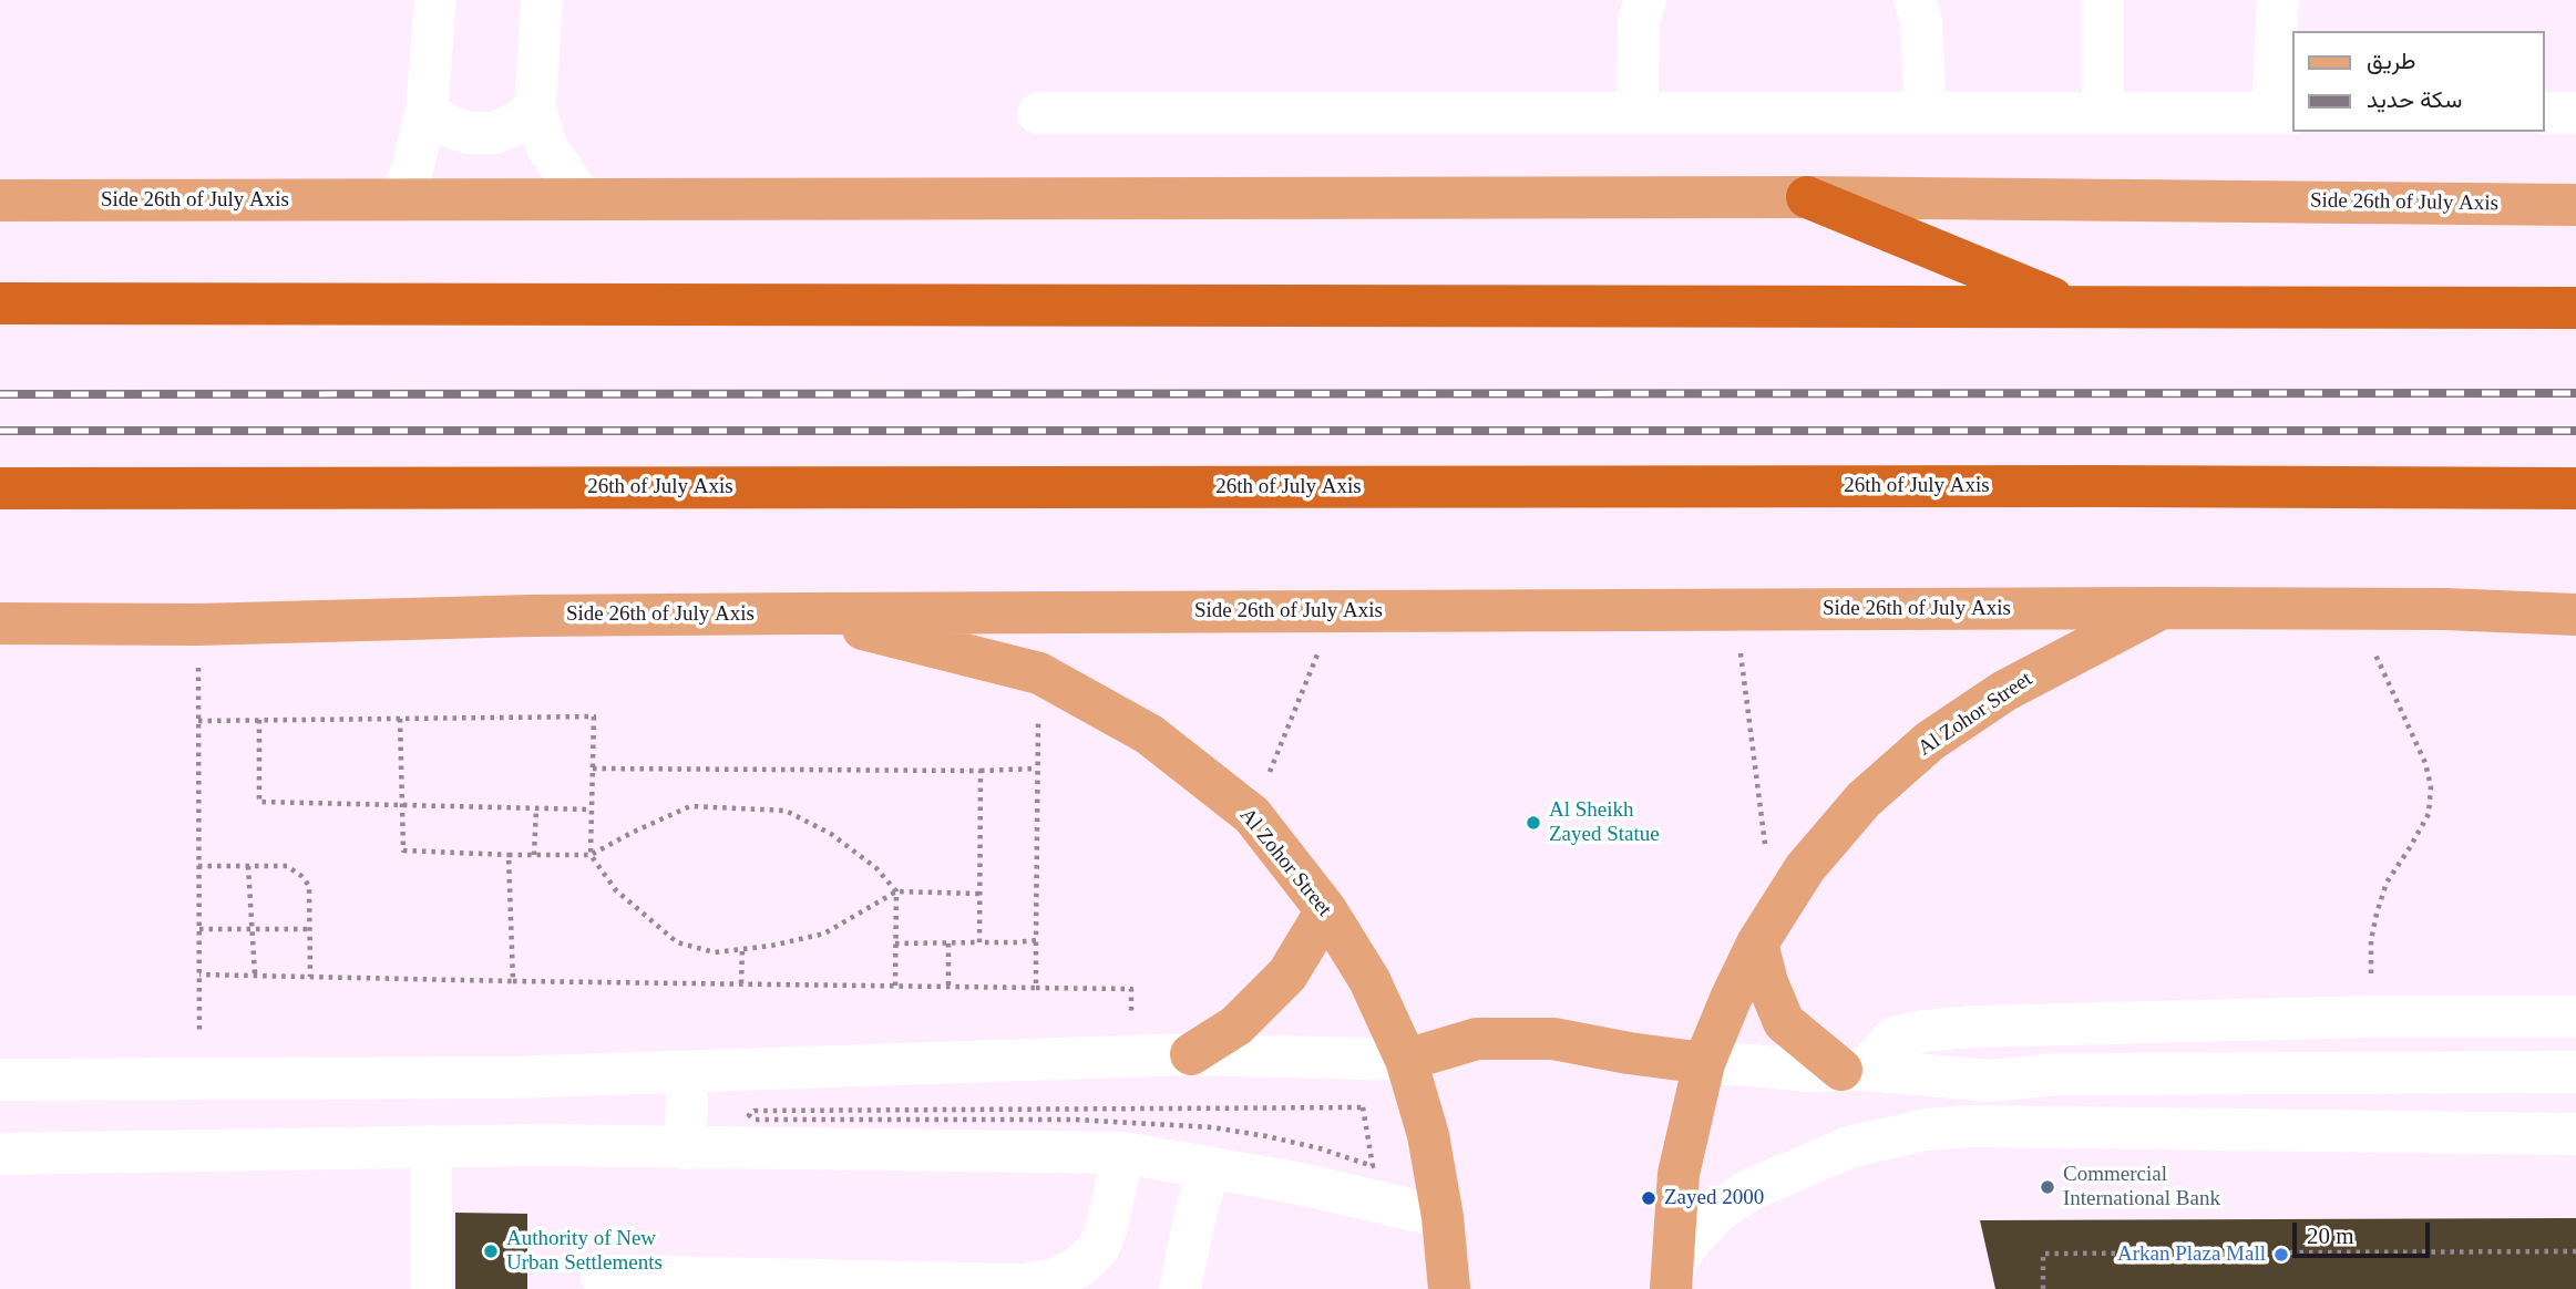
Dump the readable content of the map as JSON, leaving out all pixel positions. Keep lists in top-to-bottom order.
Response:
{
  "streets": {
    "highway": ["26th of July Axis"],
    "main road": ["Side 26th of July Axis", "Al Zohor Street"]
  },
  "crossings": [
    ["Side 26th of July Axis", "Al Zohor Street"]
  ],
  "places": [
    "Al Sheikh Zayed Statue",
    "Commercial International Bank",
    "Zayed 2000",
    "Authority of New Urban Settlements",
    "Arkan Plaza Mall"
  ],
  "legend": ["طريق", "سكة حديد"],
  "scale_bar": "20 m"
}
